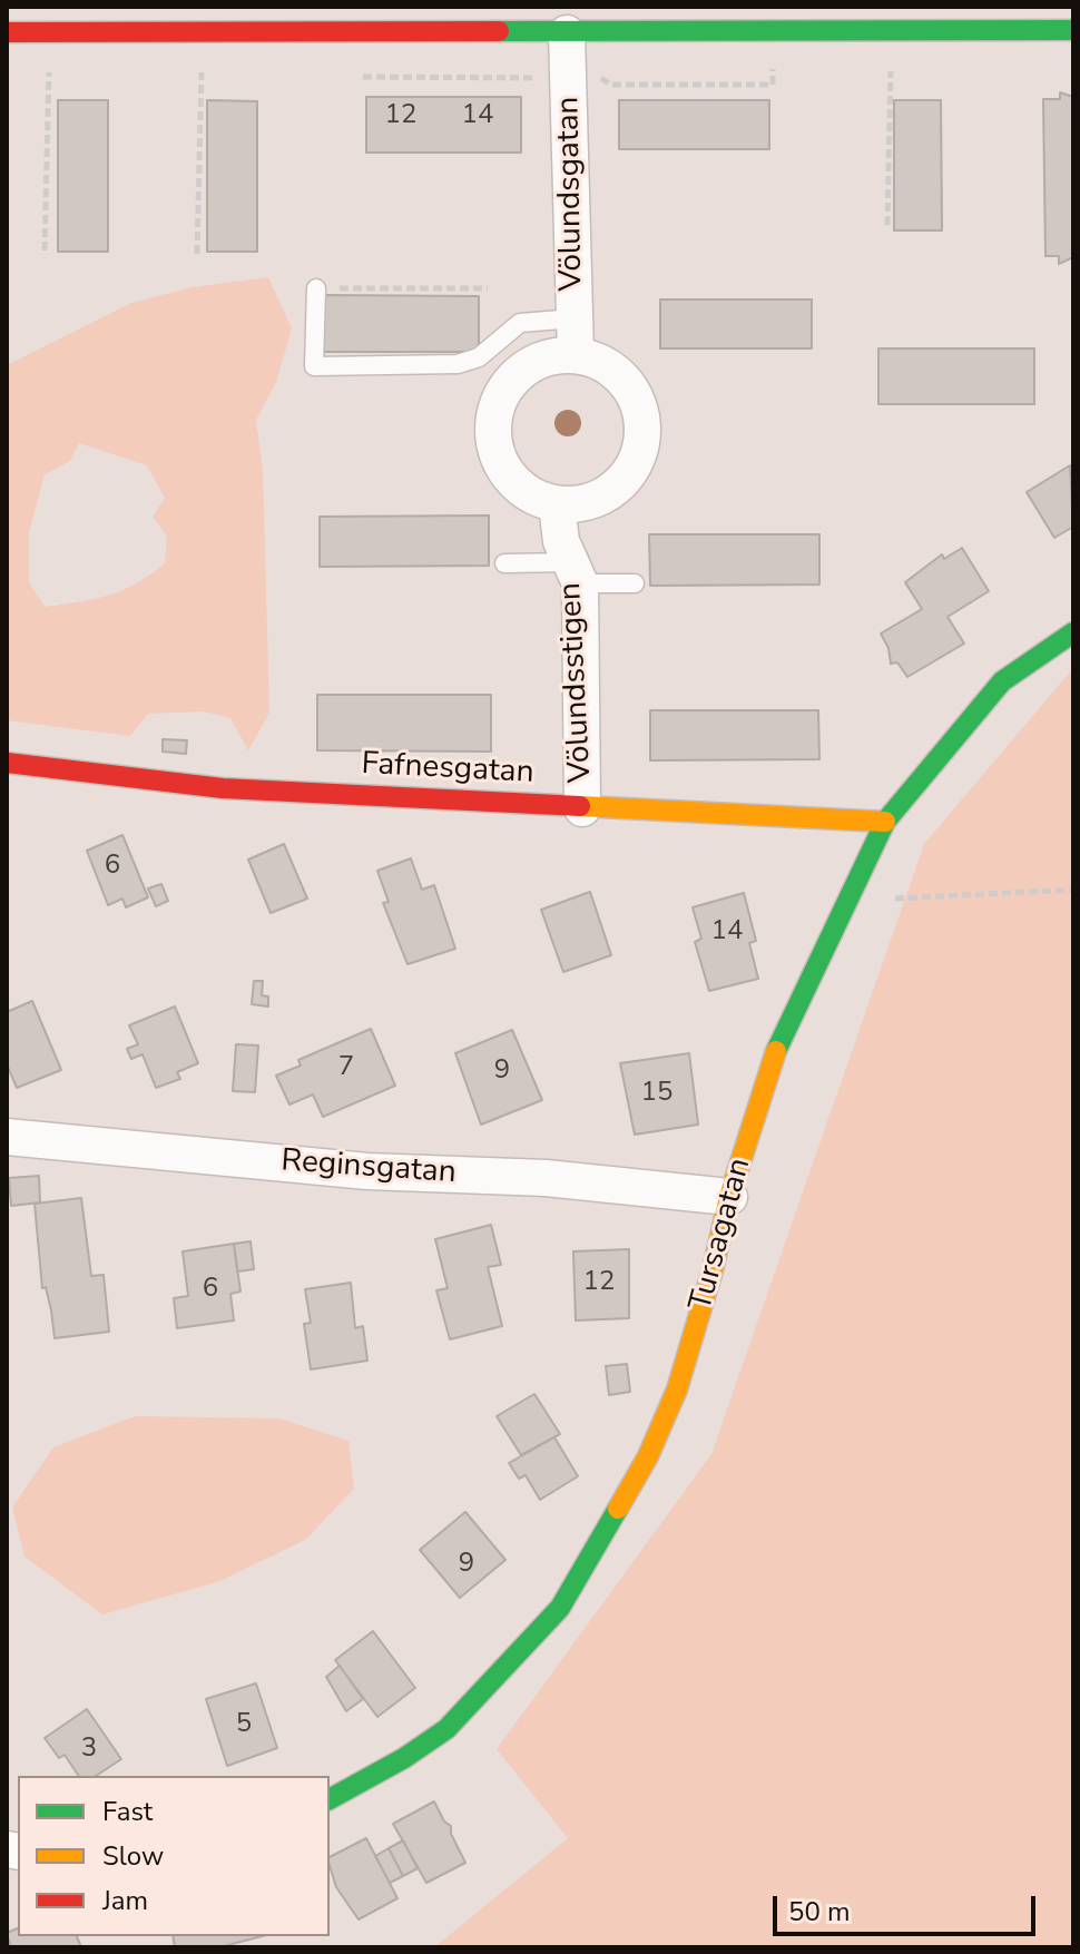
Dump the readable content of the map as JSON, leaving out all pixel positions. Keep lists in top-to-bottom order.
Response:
{
  "streets": {
    "street": [
      "Völundsgatan",
      "Völundsstigen",
      "Fafnesgatan",
      "Reginsgatan",
      "Tursagatan"
    ]
  },
  "crossings": [
    ["Völundsgatan", "Völundsstigen"],
    ["Völundsstigen", "Fafnesgatan"],
    ["Fafnesgatan", "Tursagatan"],
    ["Reginsgatan", "Tursagatan"]
  ],
  "house_numbers": [
    "12",
    "14",
    "6",
    "14",
    "7",
    "9",
    "15",
    "12",
    "6",
    "9",
    "5",
    "3"
  ],
  "legend": ["Fast", "Slow", "Jam"],
  "scale_bar": "50 m"
}
